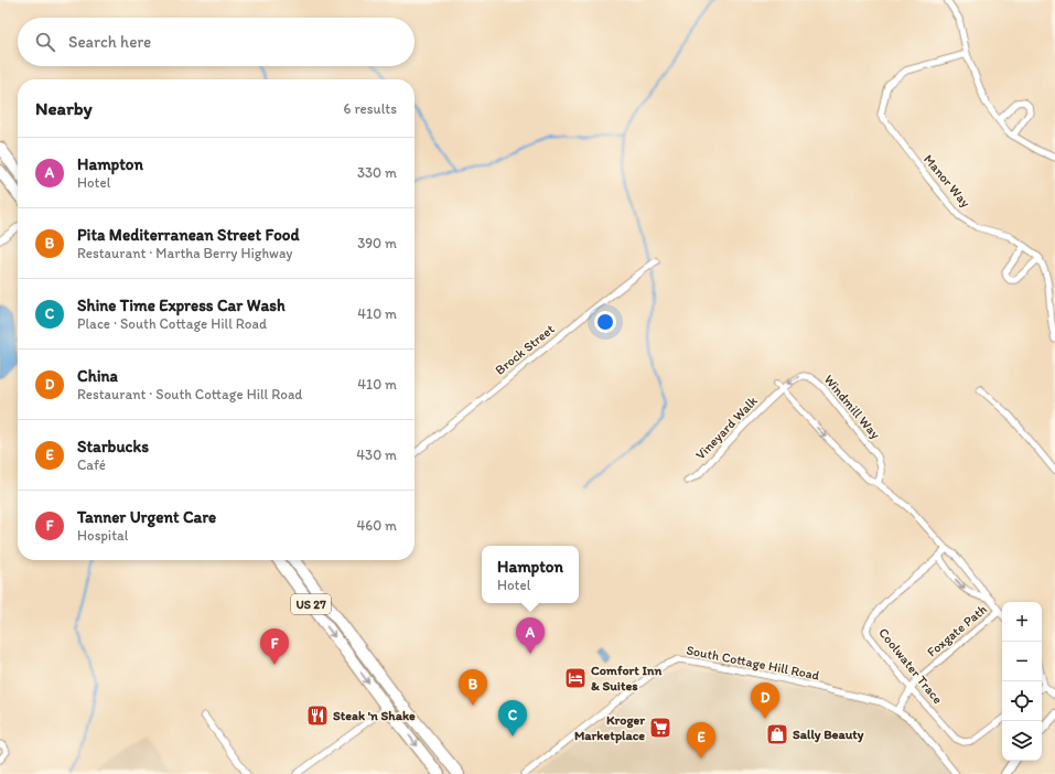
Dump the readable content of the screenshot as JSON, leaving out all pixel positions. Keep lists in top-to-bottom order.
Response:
{
  "streets": {
    "highway": ["US 27"],
    "street": [
      "Manor Way",
      "Brock Street",
      "Windmill Way",
      "Vineyard Walk",
      "Foxgate Path",
      "South Cottage Hill Road",
      "Coolwater Trace"
    ]
  },
  "crossings": [
    ["Windmill Way", "Vineyard Walk"],
    ["Foxgate Path", "South Cottage Hill Road"],
    ["Foxgate Path", "Coolwater Trace"]
  ],
  "places": {
    "hotel": ["Comfort Inn & Suites"],
    "restaurant": ["Steak 'n Shake"],
    "supermarket": ["Kroger Marketplace"],
    "shop": ["Sally Beauty"]
  },
  "page": {
    "search": "Search here",
    "heading": ["Nearby", "6 results"],
    "list": [
      {
        "mark": "A",
        "name": "Hampton",
        "note": "Hotel",
        "value": "330 m"
      },
      {
        "mark": "B",
        "name": "Pita Mediterranean Street Food",
        "note": "Restaurant · Martha Berry Highway",
        "value": "390 m"
      },
      {
        "mark": "C",
        "name": "Shine Time Express Car Wash",
        "note": "Place · South Cottage Hill Road",
        "value": "410 m"
      },
      {
        "mark": "D",
        "name": "China",
        "note": "Restaurant · South Cottage Hill Road",
        "value": "410 m"
      },
      {
        "mark": "E",
        "name": "Starbucks",
        "note": "Café",
        "value": "430 m"
      },
      {
        "mark": "F",
        "name": "Tanner Urgent Care",
        "note": "Hospital",
        "value": "460 m"
      }
    ],
    "popup": ["Hampton", "Hotel"],
    "map_buttons": ["+", "−"],
    "pins": [
      "A",
      "F",
      "B",
      "D",
      "C",
      "E"
    ]
  }
}
